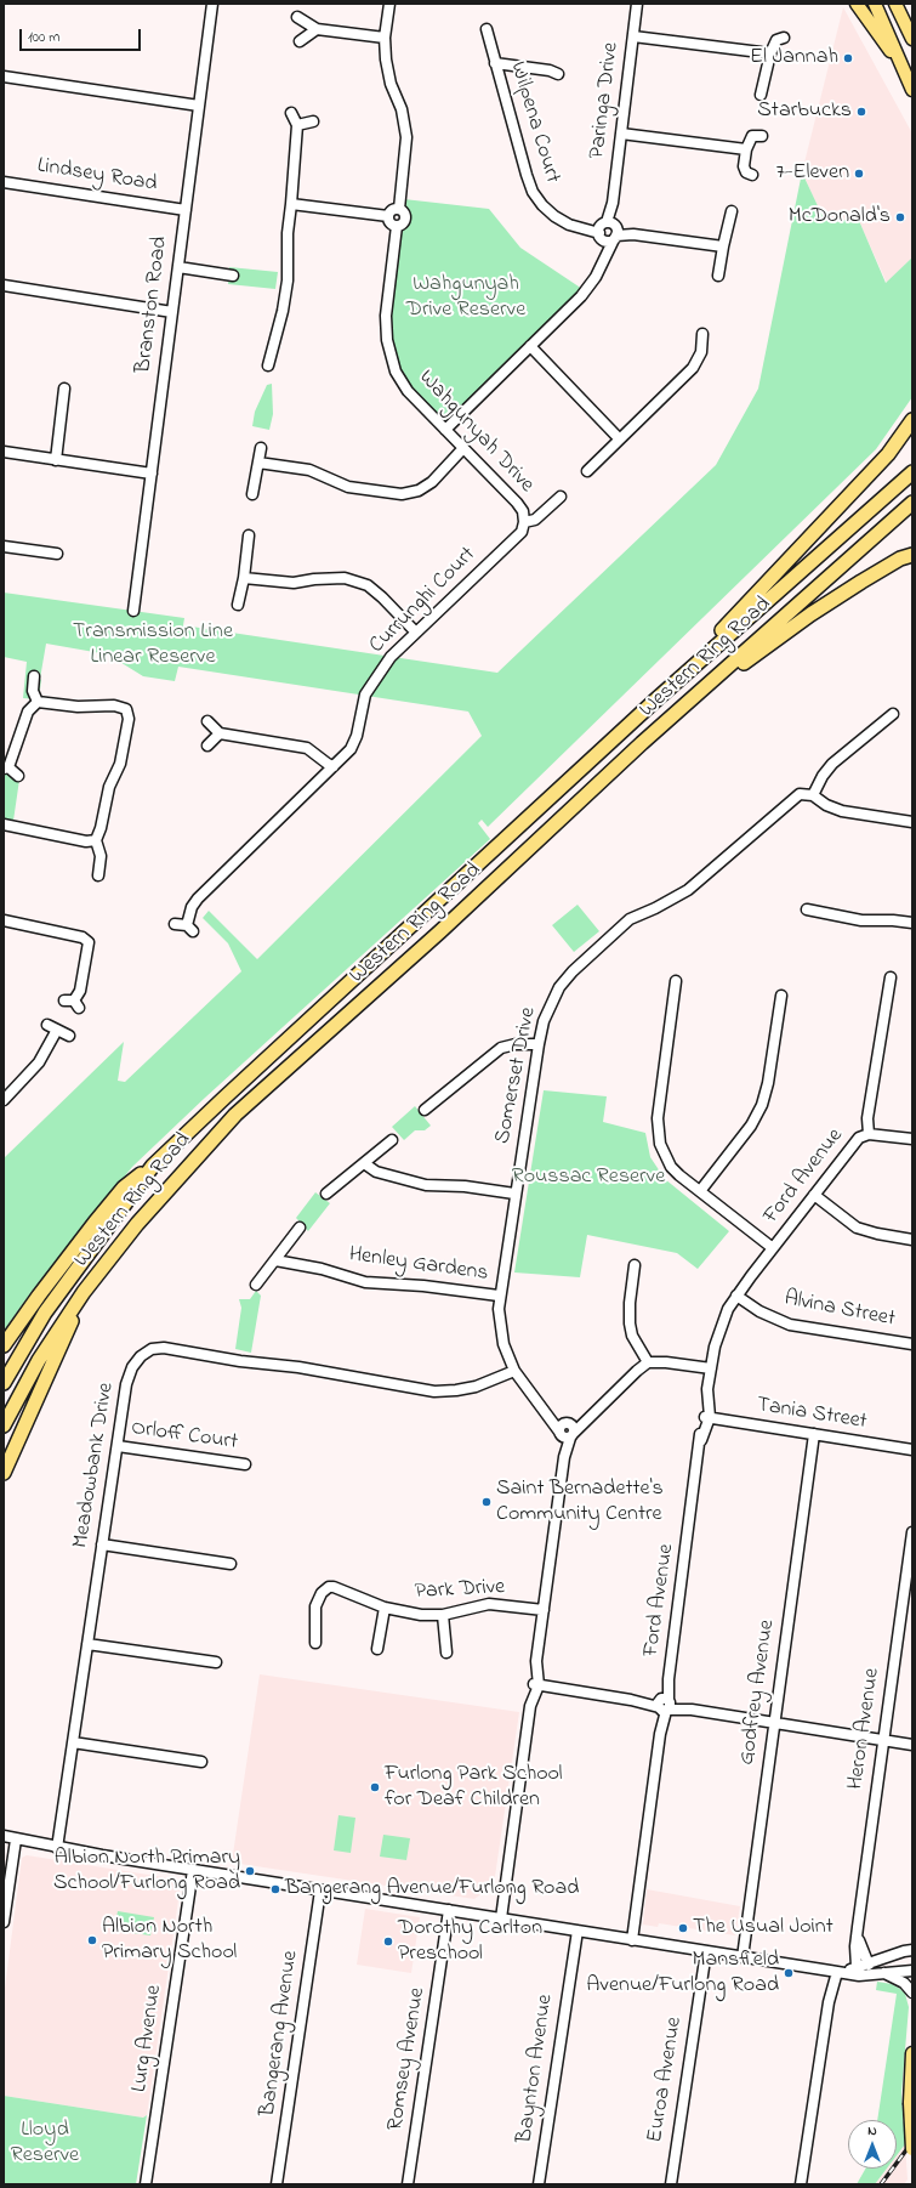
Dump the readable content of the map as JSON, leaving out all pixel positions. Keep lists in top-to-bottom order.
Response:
{
  "streets": {
    "highway": ["Western Ring Road"],
    "street": [
      "Paringa Drive",
      "Wilpena Court",
      "Lindsey Road",
      "Branston Road",
      "Wahgunyah Drive",
      "Currunghi Court",
      "Somerset Drive",
      "Ford Avenue",
      "Henley Gardens",
      "Alvina Street",
      "Tania Street",
      "Orloff Court",
      "Meadowbank Drive",
      "Park Drive",
      "Godfrey Avenue",
      "Heron Avenue",
      "Bangerang Avenue",
      "Lurg Avenue",
      "Romsey Avenue",
      "Baynton Avenue",
      "Euroa Avenue"
    ]
  },
  "crossings": [
    ["Paringa Drive", "Wilpena Court"],
    ["Paringa Drive", "Wahgunyah Drive"],
    ["Lindsey Road", "Branston Road"],
    ["Wahgunyah Drive", "Currunghi Court"],
    ["Somerset Drive", "Henley Gardens"],
    ["Somerset Drive", "Meadowbank Drive"],
    ["Ford Avenue", "Alvina Street"],
    ["Ford Avenue", "Tania Street"],
    ["Tania Street", "Godfrey Avenue"],
    ["Orloff Court", "Meadowbank Drive"]
  ],
  "parks": [
    "Wahgunyah Drive Reserve",
    "Transmission Line Linear Reserve",
    "Roussac Reserve",
    "Lloyd Reserve"
  ],
  "places": [
    "El Jannah",
    "Starbucks",
    "7-Eleven",
    "McDonald's",
    "Saint Bernadette's Community Centre",
    "Furlong Park School for Deaf Children",
    "Albion North Primary School/Furlong Road",
    "Bangerang Avenue/Furlong Road",
    "The Usual Joint",
    "Albion North Primary School",
    "Dorothy Carlton Preschool",
    "Mansfield Avenue/Furlong Road"
  ],
  "scale_bar": "100 m",
  "north": "top"
}
